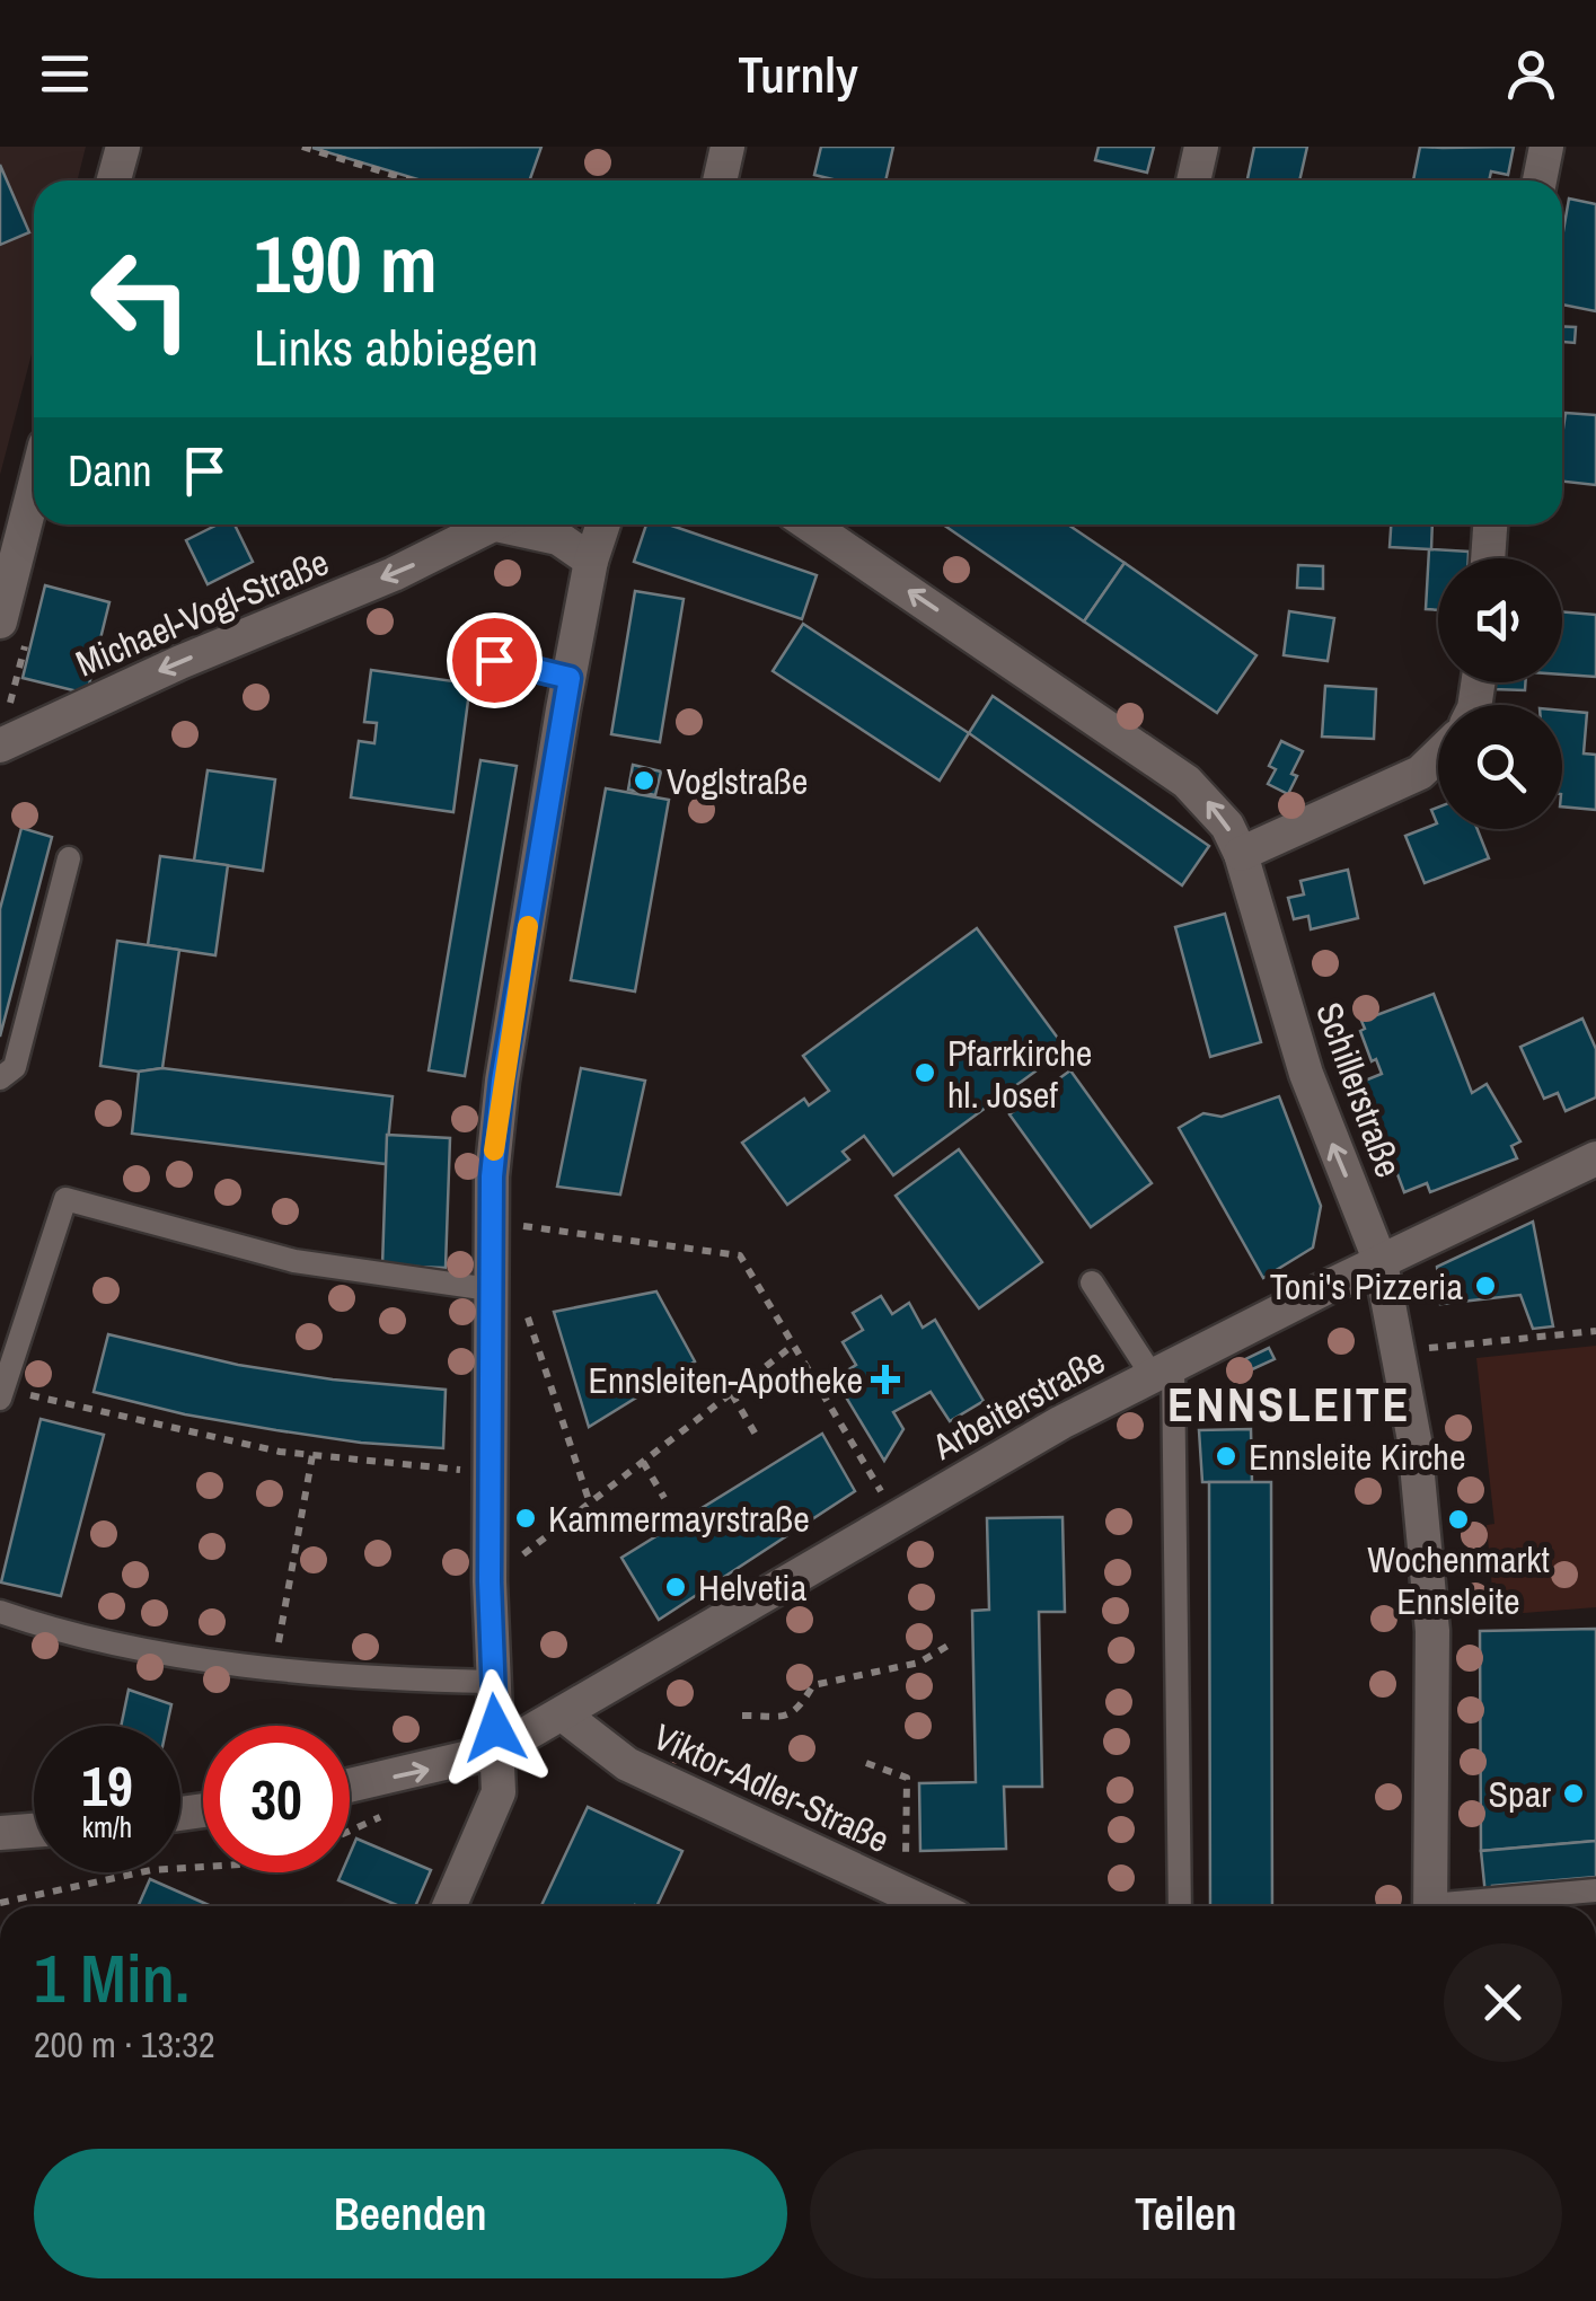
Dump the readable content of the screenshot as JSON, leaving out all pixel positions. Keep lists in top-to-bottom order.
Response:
{
  "streets": {
    "street": [
      "Michael-Vogl-Straße",
      "Schillerstraße",
      "Arbeiterstraße",
      "Viktor-Adler-Straße"
    ]
  },
  "crossings": [
    ["Schillerstraße", "Arbeiterstraße"],
    ["Arbeiterstraße", "Viktor-Adler-Straße"]
  ],
  "one_way": ["Michael-Vogl-Straße", "Schillerstraße"],
  "districts": ["ENNSLEITE"],
  "places": {
    "other": [
      "Voglstraße",
      "Pfarrkirche hl. Josef",
      "Toni's Pizzeria",
      "Ennsleite Kirche",
      "Kammermayrstraße",
      "Wochenmarkt Ennsleite",
      "Helvetia",
      "Spar"
    ],
    "health": ["Ennsleiten-Apotheke"]
  },
  "page": {
    "header": "Turnly",
    "turn": ["190 m", "Links abbiegen"],
    "then": "Dann",
    "speed": "19 km/h",
    "limit": "30",
    "heading": ["1 Min.", "200 m · 13:32"],
    "buttons": ["Beenden", "Teilen"]
  }
}
